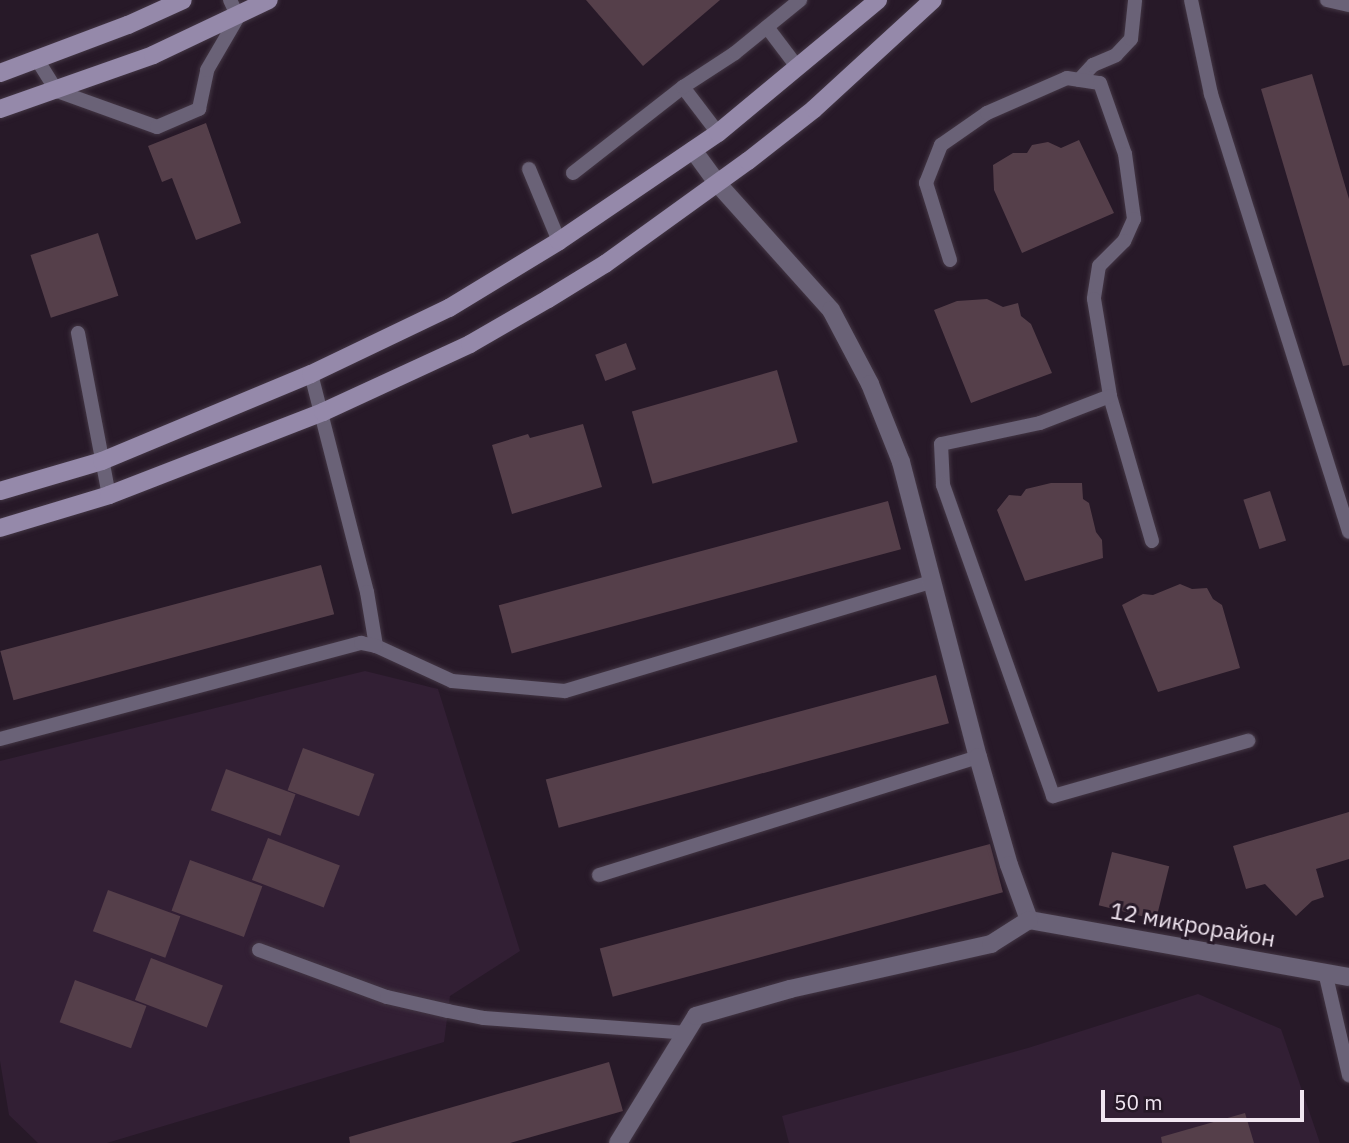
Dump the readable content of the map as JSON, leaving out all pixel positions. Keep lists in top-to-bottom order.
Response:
{
  "streets": {
    "street": ["12 микрорайон"]
  },
  "scale_bar": "50 m"
}
